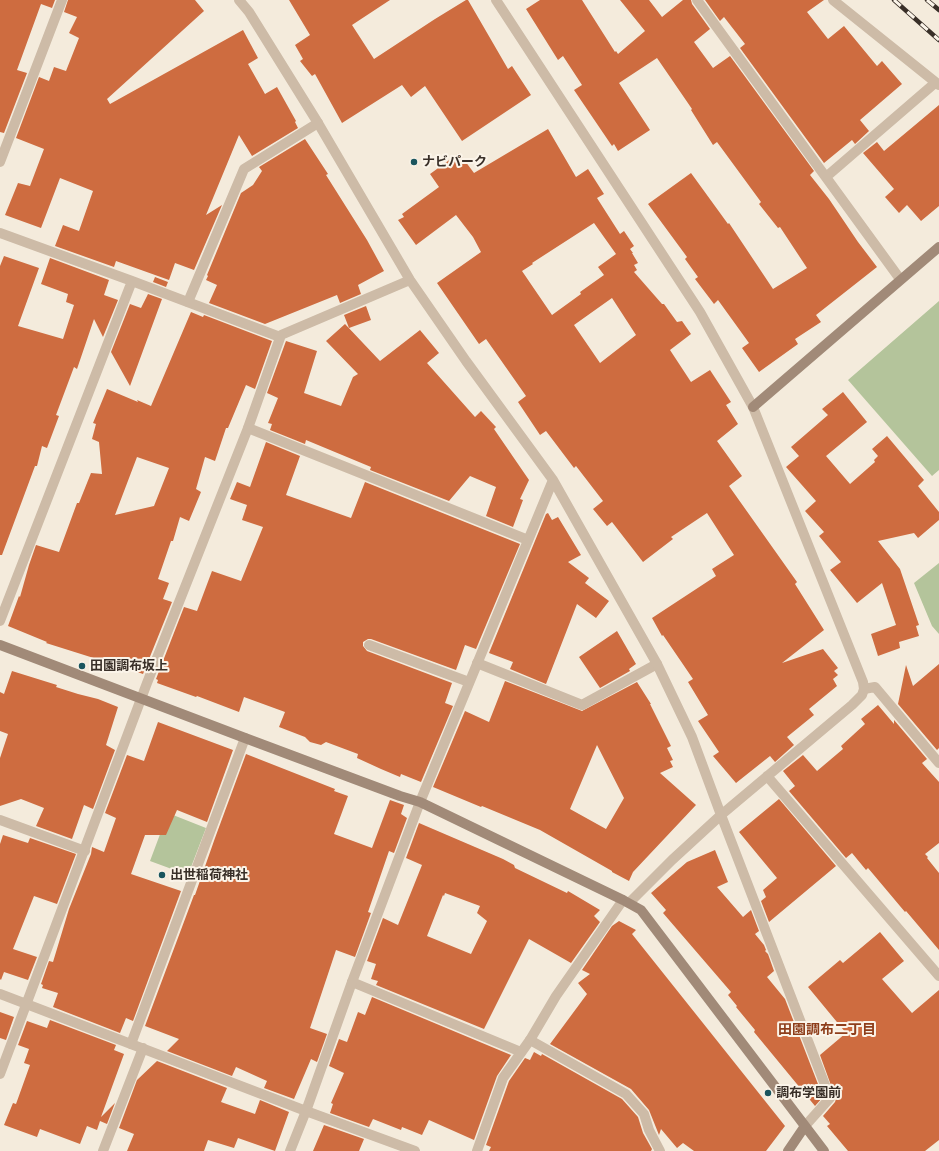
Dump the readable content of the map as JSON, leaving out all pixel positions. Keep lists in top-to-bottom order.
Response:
{
  "districts": ["田園調布二丁目"],
  "places": [
    "ナビパーク",
    "田園調布坂上",
    "出世稲荷神社",
    "調布学園前"
  ]
}
